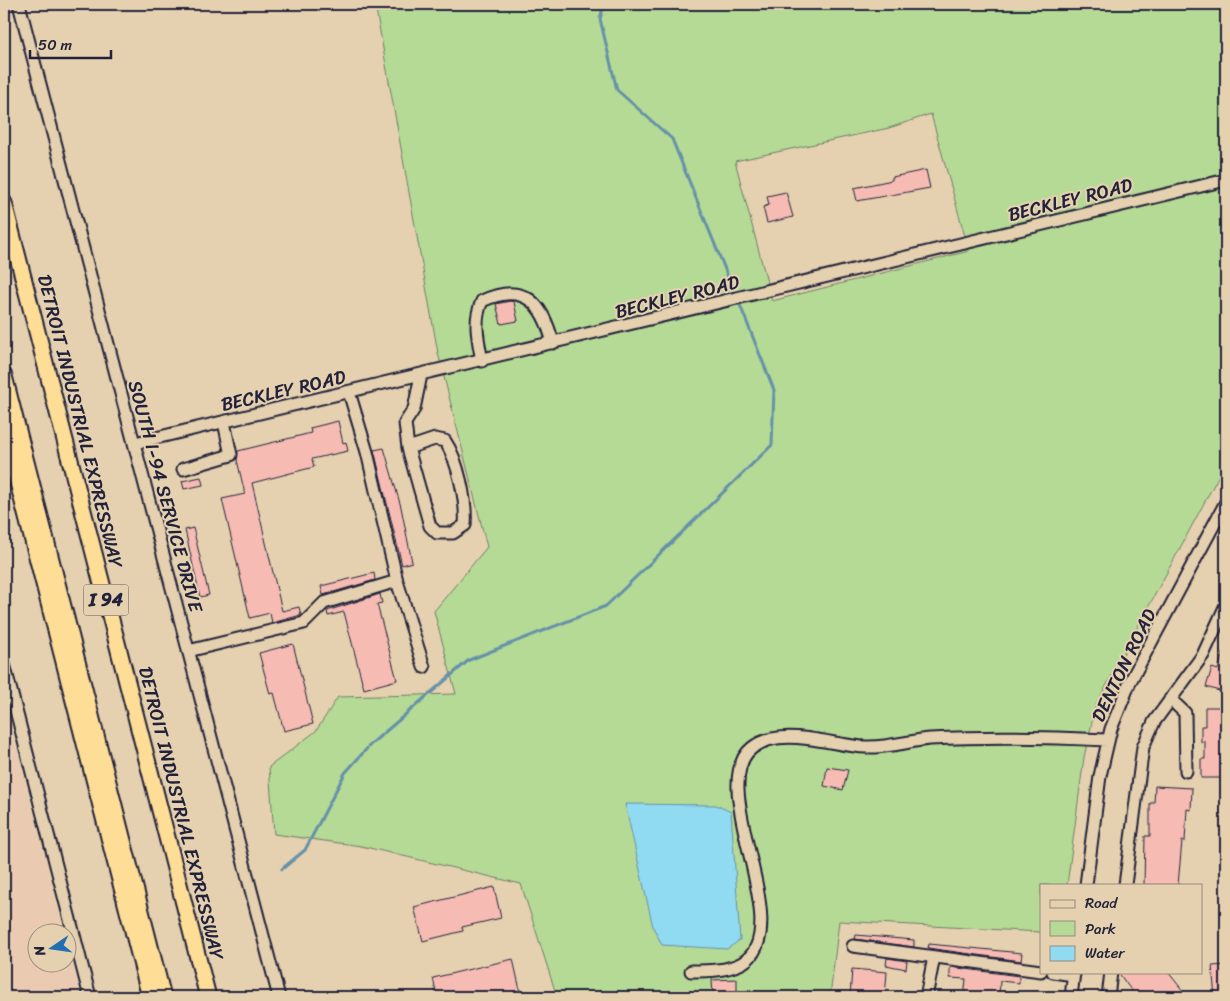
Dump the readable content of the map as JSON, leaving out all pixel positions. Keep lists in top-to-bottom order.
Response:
{
  "streets": {
    "highway": ["DETROIT INDUSTRIAL EXPRESSWAY", "I 94"],
    "street": ["BECKLEY ROAD", "SOUTH I-94 SERVICE DRIVE", "DENTON ROAD"]
  },
  "crossings": [
    ["BECKLEY ROAD", "SOUTH I-94 SERVICE DRIVE"]
  ],
  "legend": ["Road", "Park", "Water"],
  "scale_bar": "50 m",
  "north": "left"
}
